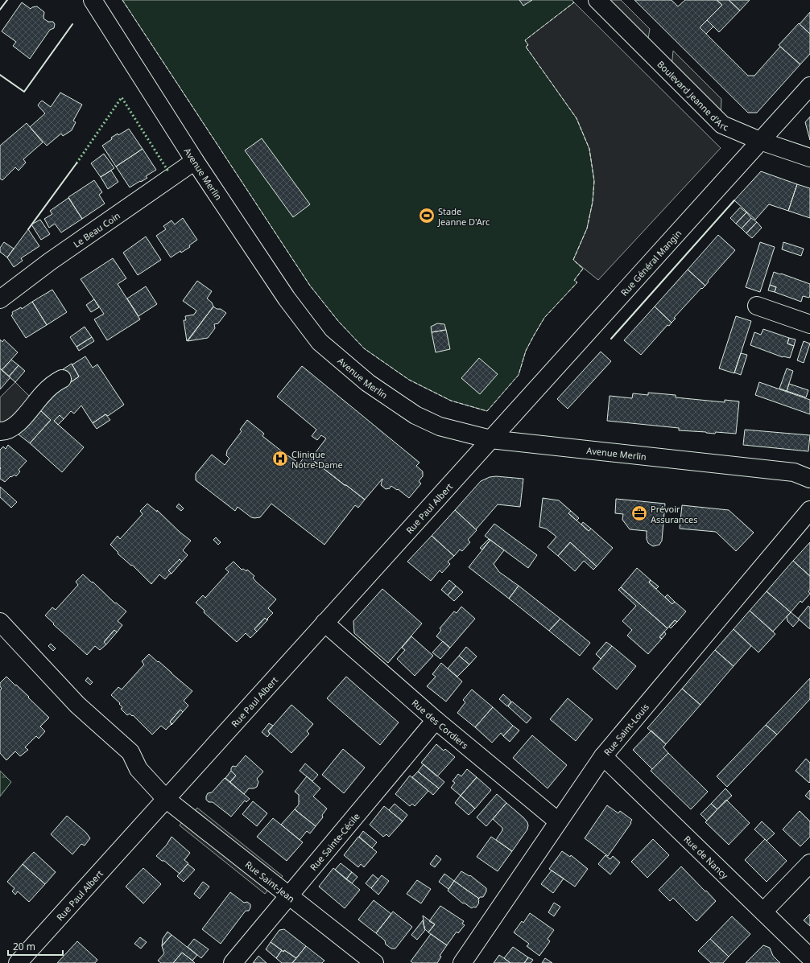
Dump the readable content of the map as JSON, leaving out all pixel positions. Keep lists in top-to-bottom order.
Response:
{
  "streets": {
    "street": [
      "Boulevard Jeanne d'Arc",
      "Avenue Merlin",
      "Le Beau Coin",
      "Rue Général Mangin",
      "Rue Paul Albert",
      "Rue des Cordiers",
      "Rue Saint-Louis",
      "Rue Sainte-Cécile",
      "Rue de Nancy",
      "Rue Saint-Jean"
    ]
  },
  "crossings": [
    ["Boulevard Jeanne d'Arc", "Rue Général Mangin"],
    ["Avenue Merlin", "Le Beau Coin"],
    ["Avenue Merlin", "Rue Général Mangin"],
    ["Avenue Merlin", "Rue Paul Albert"],
    ["Rue Général Mangin", "Rue Paul Albert"],
    ["Rue Paul Albert", "Rue des Cordiers"],
    ["Rue Paul Albert", "Rue Saint-Jean"],
    ["Rue des Cordiers", "Rue Saint-Louis"],
    ["Rue des Cordiers", "Rue Sainte-Cécile"],
    ["Rue Saint-Louis", "Rue de Nancy"],
    ["Rue Sainte-Cécile", "Rue Saint-Jean"]
  ],
  "places": {
    "sports": ["Stade Jeanne D'Arc"],
    "hospital": ["Clinique Notre-Dame"],
    "office": ["Prévoir Assurances"]
  },
  "scale_bar": "20 m"
}
